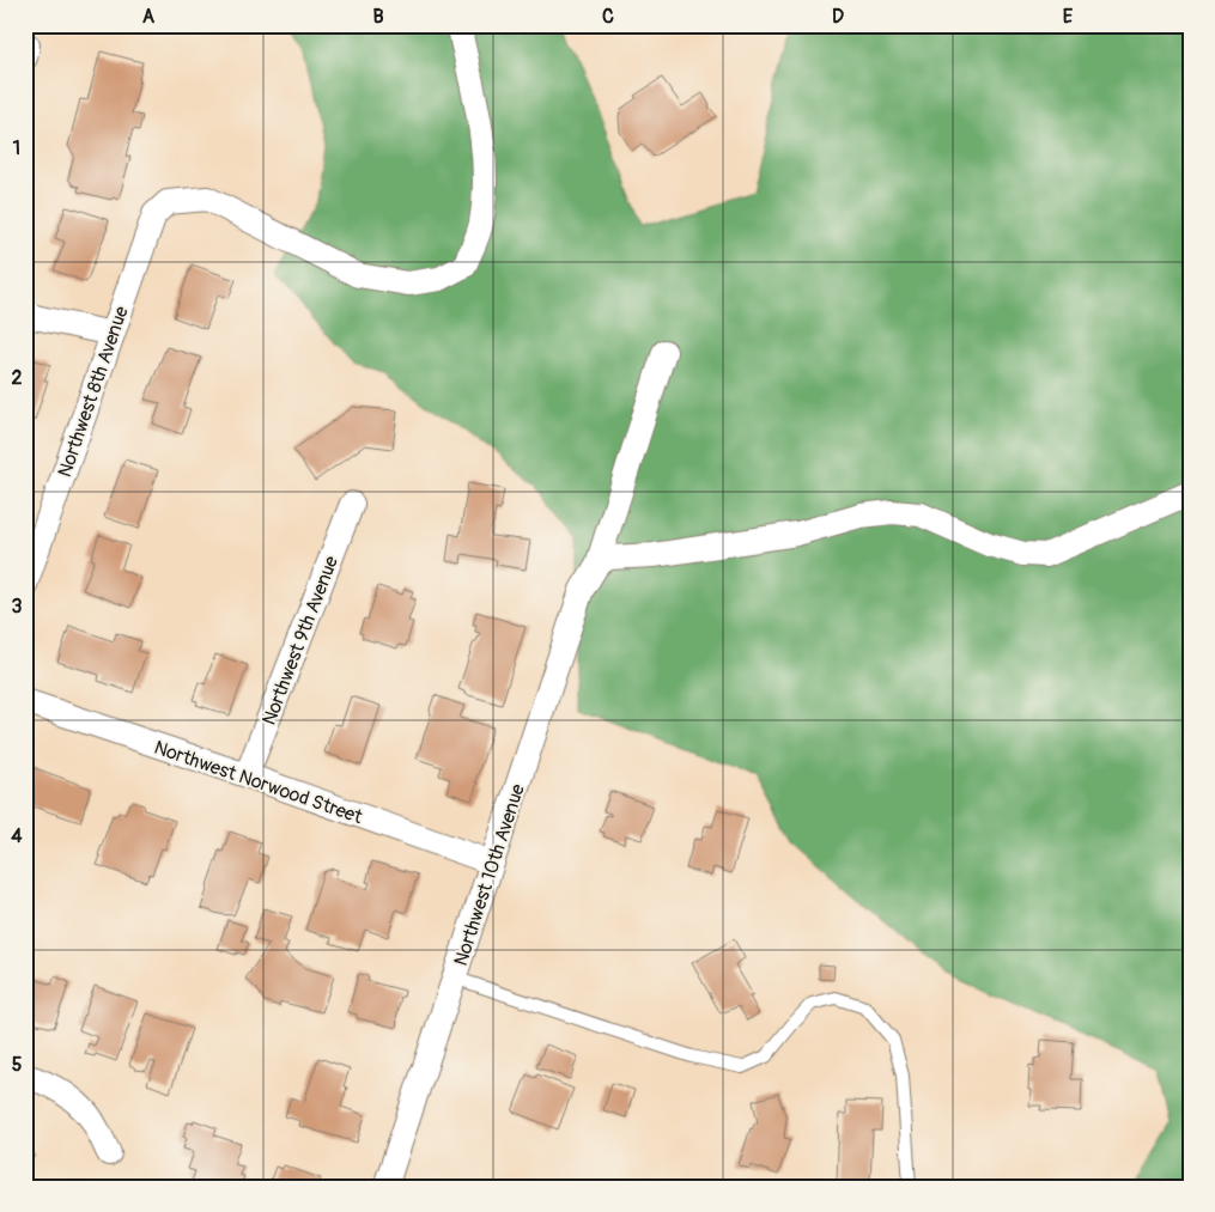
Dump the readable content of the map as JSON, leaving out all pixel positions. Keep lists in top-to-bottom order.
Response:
{
  "streets": {
    "street": [
      "Northwest 8th Avenue",
      "Northwest 9th Avenue",
      "Northwest Norwood Street",
      "Northwest 10th Avenue"
    ]
  },
  "crossings": [
    ["Northwest 9th Avenue", "Northwest Norwood Street"],
    ["Northwest Norwood Street", "Northwest 10th Avenue"]
  ],
  "grid": {
    "columns": [
      "A",
      "B",
      "C",
      "D",
      "E"
    ],
    "rows": [
      "1",
      "2",
      "3",
      "4",
      "5"
    ]
  }
}
